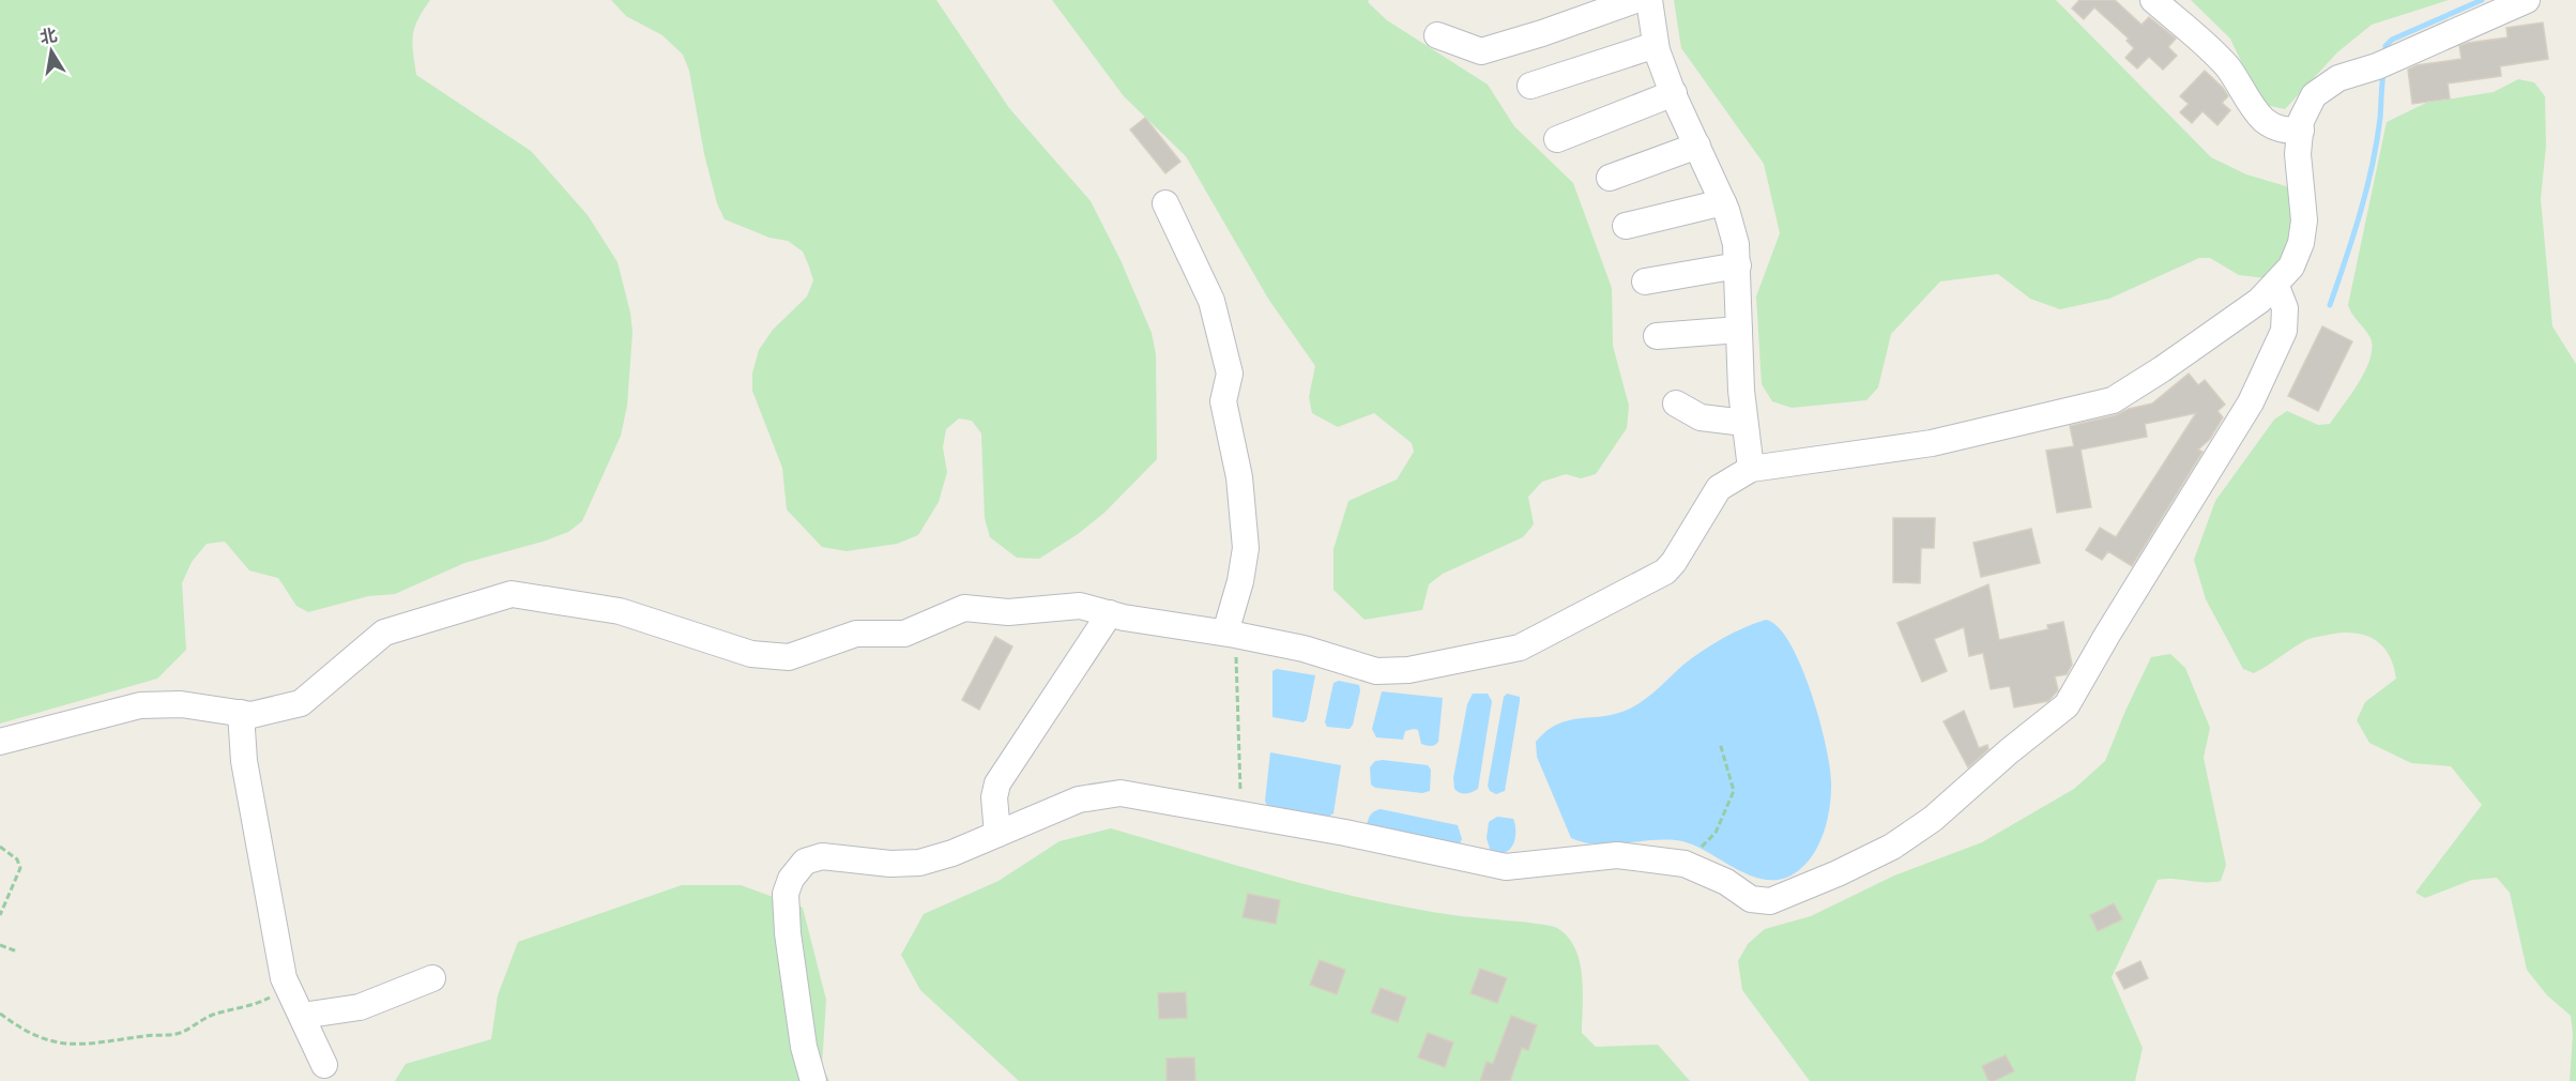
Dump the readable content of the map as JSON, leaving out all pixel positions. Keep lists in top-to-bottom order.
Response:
{
  "north": "top"
}
